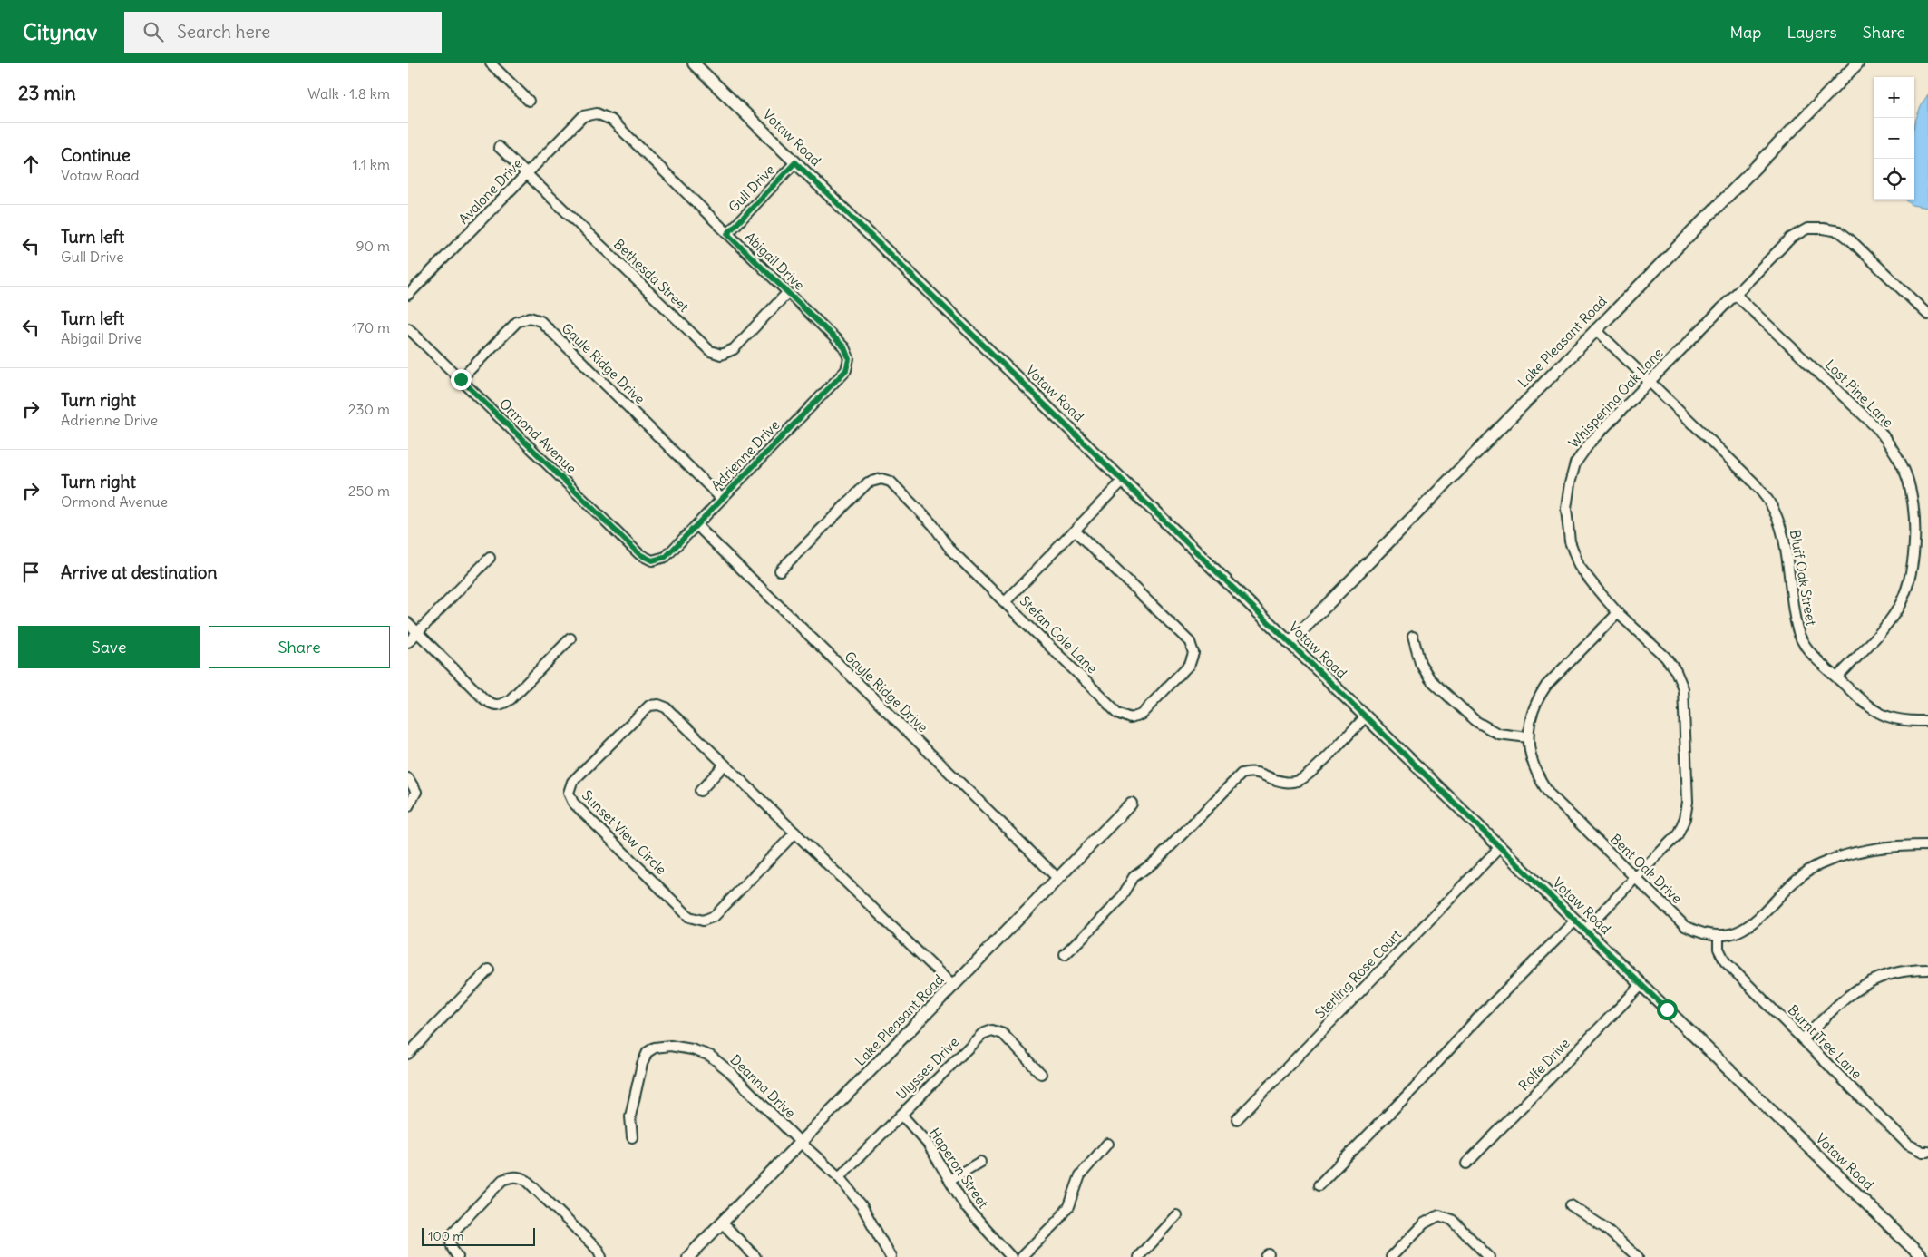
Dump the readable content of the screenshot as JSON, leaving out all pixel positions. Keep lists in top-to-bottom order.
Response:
{
  "streets": {
    "street": [
      "Votaw Road",
      "Gull Drive",
      "Avalone Drive",
      "Abigail Drive",
      "Bethesda Street",
      "Lake Pleasant Road",
      "Gayle Ridge Drive",
      "Lost Pine Lane",
      "Whispering Oak Lane",
      "Ormond Avenue",
      "Adrienne Drive",
      "Bluff Oak Street",
      "Stefan Cole Lane",
      "Sunset View Circle",
      "Bent Oak Drive",
      "Sterling Rose Court",
      "Burnt Tree Lane",
      "Rolfe Drive",
      "Ulysses Drive",
      "Deanna Drive",
      "Haperon Street"
    ]
  },
  "crossings": [
    ["Votaw Road", "Gull Drive"],
    ["Votaw Road", "Lake Pleasant Road"],
    ["Votaw Road", "Whispering Oak Lane"],
    ["Votaw Road", "Sterling Rose Court"],
    ["Votaw Road", "Rolfe Drive"],
    ["Gull Drive", "Abigail Drive"],
    ["Avalone Drive", "Abigail Drive"],
    ["Avalone Drive", "Bethesda Street"],
    ["Abigail Drive", "Bethesda Street"],
    ["Abigail Drive", "Adrienne Drive"],
    ["Lake Pleasant Road", "Gayle Ridge Drive"],
    ["Lake Pleasant Road", "Bluff Oak Street"],
    ["Lake Pleasant Road", "Sunset View Circle"],
    ["Lake Pleasant Road", "Deanna Drive"],
    ["Gayle Ridge Drive", "Ormond Avenue"],
    ["Gayle Ridge Drive", "Adrienne Drive"],
    ["Lost Pine Lane", "Whispering Oak Lane"],
    ["Lost Pine Lane", "Bluff Oak Street"],
    ["Whispering Oak Lane", "Bluff Oak Street"],
    ["Whispering Oak Lane", "Bent Oak Drive"],
    ["Ormond Avenue", "Adrienne Drive"],
    ["Bent Oak Drive", "Burnt Tree Lane"],
    ["Ulysses Drive", "Deanna Drive"],
    ["Ulysses Drive", "Haperon Street"]
  ],
  "scale_bar": "100 m",
  "page": {
    "header": "Citynav",
    "search": "Search here",
    "nav": ["Map", "Layers", "Share"],
    "heading": ["23 min", "Walk · 1.8 km"],
    "map_buttons": ["+", "−"],
    "list": [
      ["Continue", "Votaw Road", "1.1 km"],
      ["Turn left", "Gull Drive", "90 m"],
      ["Turn left", "Abigail Drive", "170 m"],
      ["Turn right", "Adrienne Drive", "230 m"],
      ["Turn right", "Ormond Avenue", "250 m"],
      "Arrive at destination"
    ],
    "buttons": ["Save", "Share"],
    "scale": "100 m"
  }
}
